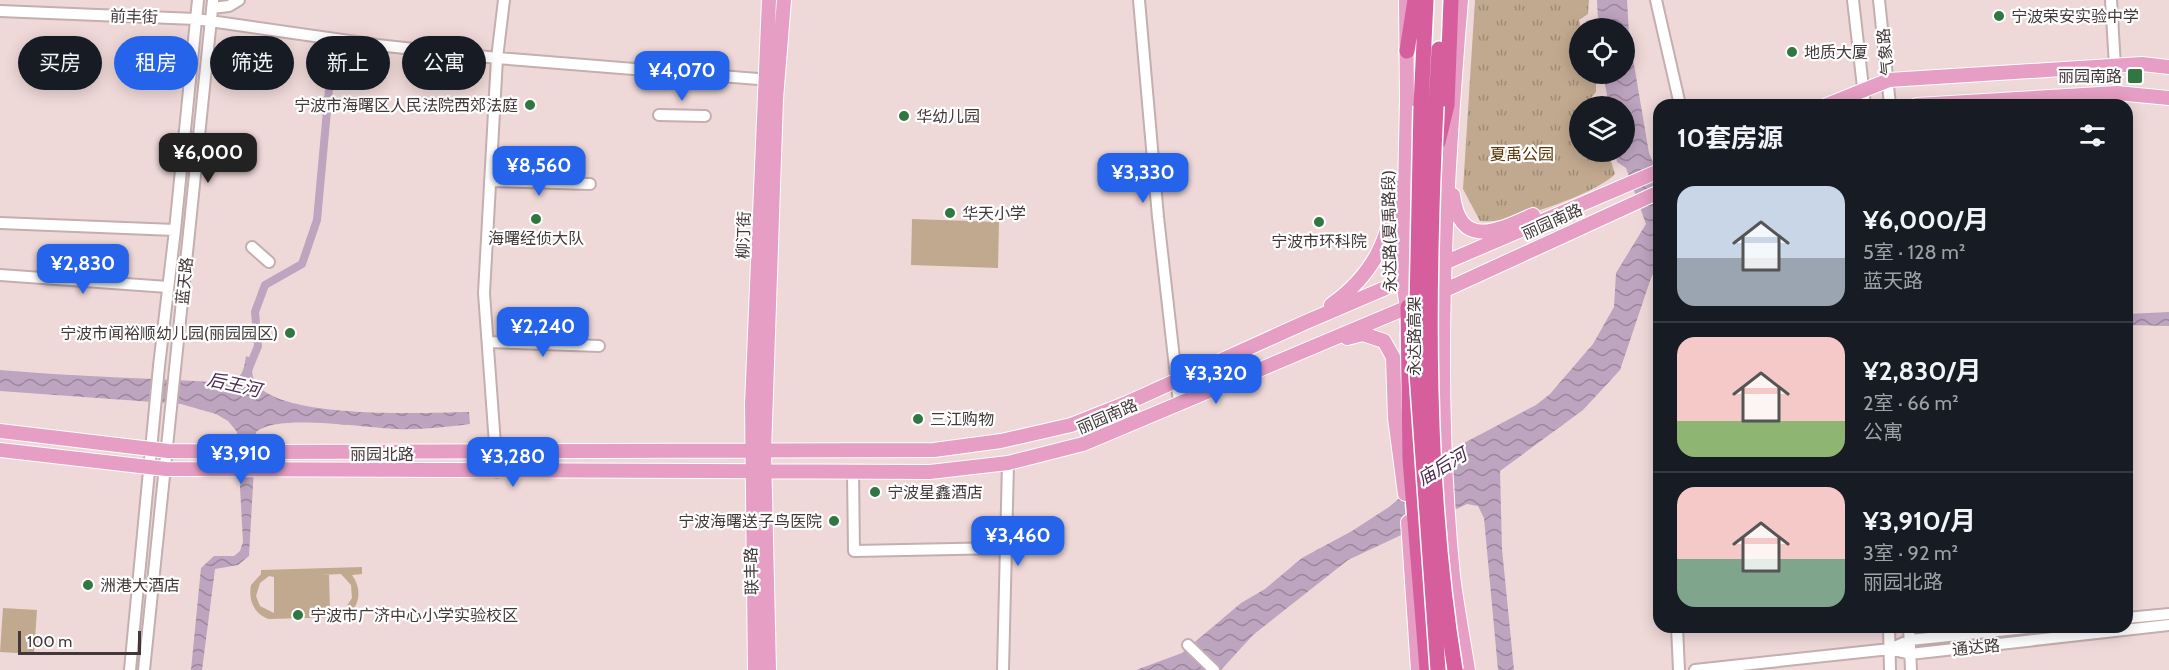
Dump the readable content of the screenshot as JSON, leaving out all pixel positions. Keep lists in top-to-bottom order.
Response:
{
  "streets": {
    "highway": ["永达路高架"],
    "main road": [
      "丽园南路",
      "永达路(夏禹路段)",
      "柳汀街",
      "丽园北路",
      "联丰路"
    ],
    "street": [
      "前丰街",
      "气象路",
      "蓝天路",
      "通达路"
    ]
  },
  "crossings": [
    ["前丰街", "柳汀街"],
    ["前丰街", "蓝天路"],
    ["丽园南路", "永达路(夏禹路段)"],
    ["丽园南路", "柳汀街"],
    ["丽园南路", "丽园北路"],
    ["丽园南路", "联丰路"],
    ["永达路(夏禹路段)", "永达路高架"],
    ["柳汀街", "丽园北路"],
    ["柳汀街", "联丰路"],
    ["蓝天路", "丽园北路"],
    ["丽园北路", "联丰路"]
  ],
  "water": ["后王河", "庙后河"],
  "parks": ["夏禹公园"],
  "places": {
    "other": [
      "宁波荣安实验中学",
      "地质大厦",
      "宁波市海曙区人民法院西郊法庭",
      "华幼儿园",
      "华天小学",
      "海曙经侦大队",
      "宁波市环科院",
      "宁波市闻裕顺幼儿园(丽园园区)",
      "三江购物",
      "宁波星鑫酒店",
      "宁波海曙送子鸟医院",
      "洲港大酒店",
      "宁波市广济中心小学实验校区"
    ],
    "transit": ["丽园南路"]
  },
  "scale_bar": "100 m",
  "page": {
    "chip": [
      "买房",
      "租房",
      "筛选",
      "新上",
      "公寓"
    ],
    "price": [
      "¥4,070",
      "¥6,000",
      "¥8,560",
      "¥3,330",
      "¥2,830",
      "¥2,240",
      "¥3,320",
      "¥3,910",
      "¥3,280",
      "¥3,460"
    ],
    "heading": "10套房源",
    "list": [
      {
        "name": "¥6,000/月",
        "note": "5室 · 128 m² · 蓝天路"
      },
      {
        "name": "¥2,830/月",
        "note": "2室 · 66 m² · 公寓"
      },
      {
        "name": "¥3,910/月",
        "note": "3室 · 92 m² · 丽园北路"
      }
    ],
    "scale": "100 m"
  }
}
